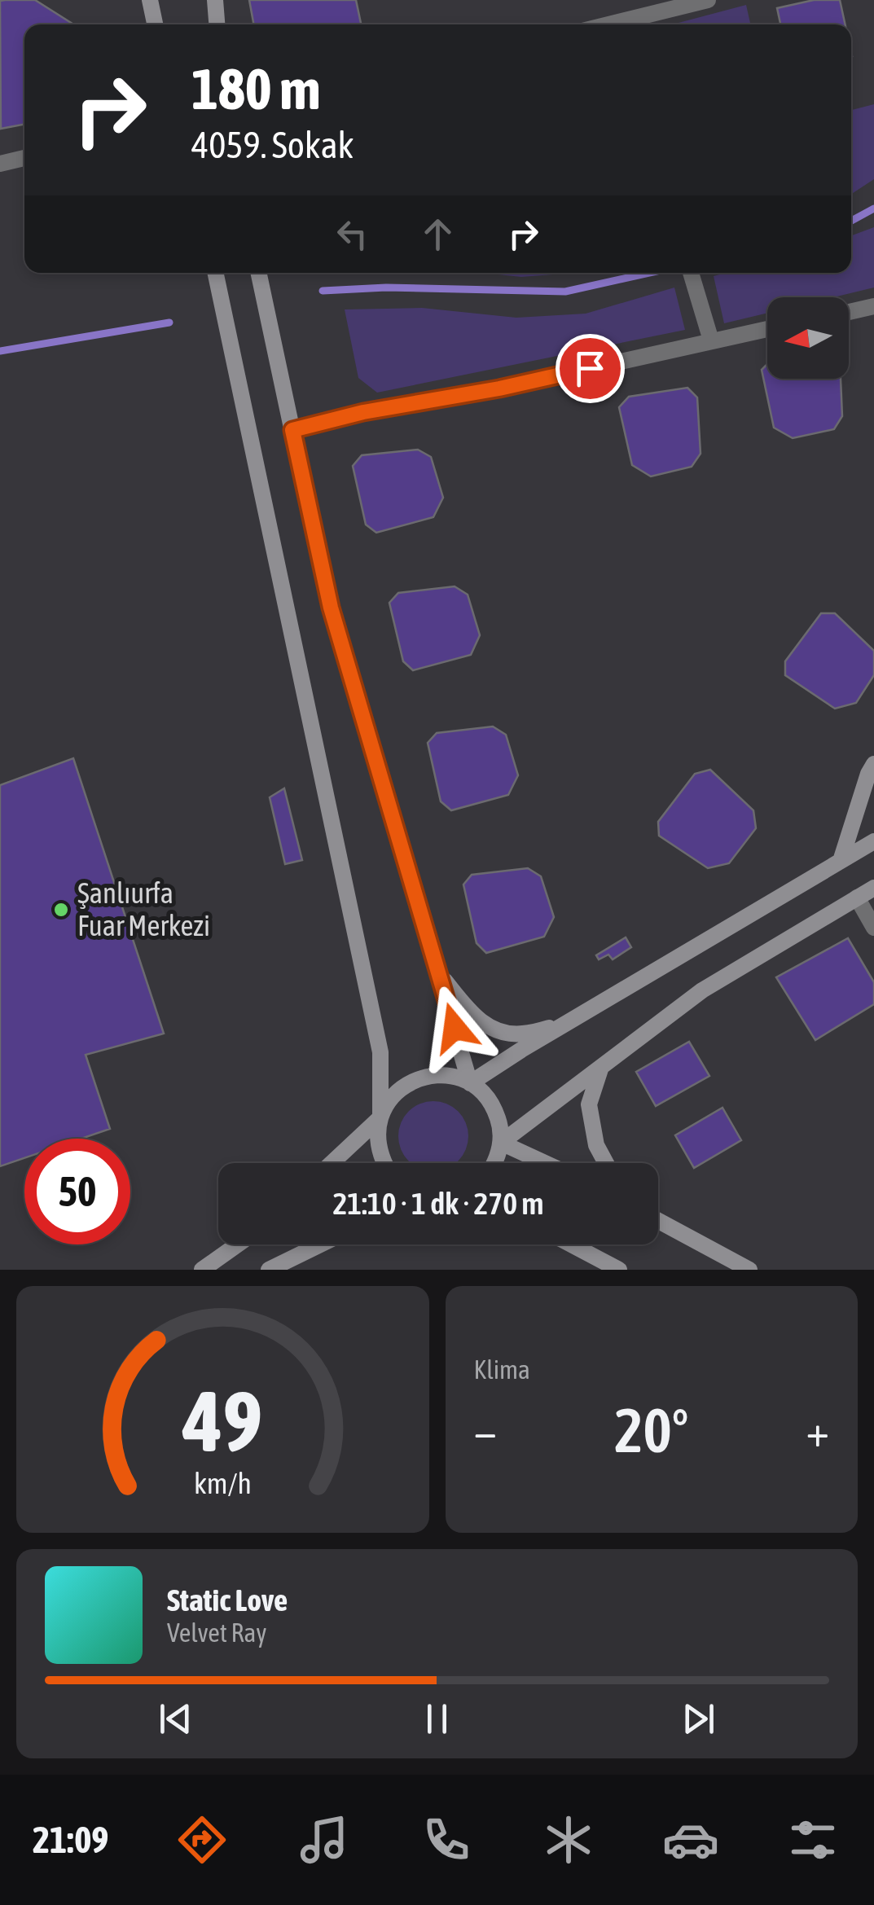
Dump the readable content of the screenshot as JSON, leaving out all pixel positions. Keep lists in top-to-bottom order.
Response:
{
  "places": ["Şanlıurfa Fuar Merkezi"],
  "north": "left",
  "page": {
    "turn": ["180 m", "4059. Sokak"],
    "limit": "50",
    "trip": "21:10 · 1 dk · 270 m",
    "tile": "Klima",
    "heat": ["−", "20°", "+"],
    "song": ["Static Love", "Velvet Ray"],
    "tabs": "21:09",
    "gauge": ["49", "km/h"]
  }
}
